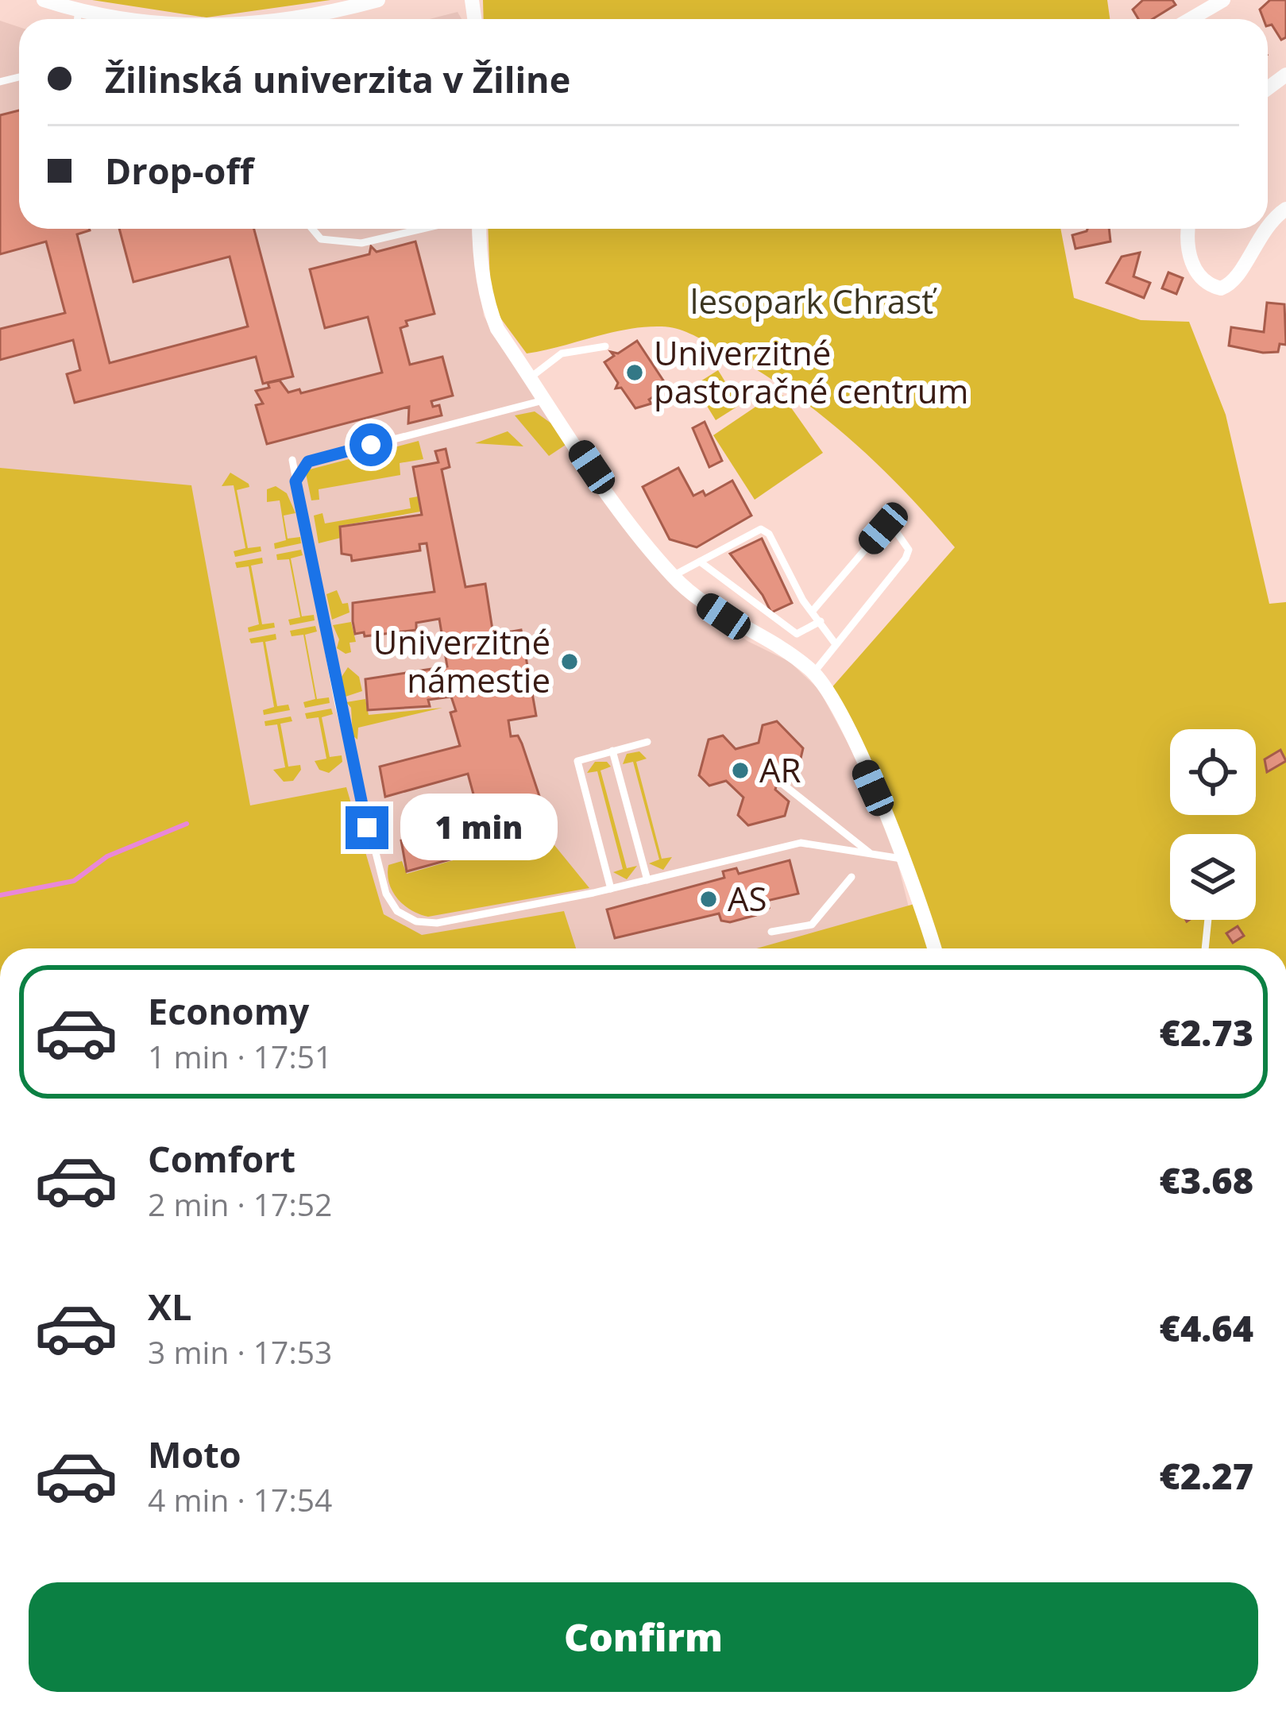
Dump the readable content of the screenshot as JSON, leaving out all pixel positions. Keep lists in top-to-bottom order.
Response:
{
  "parks": ["lesopark Chrasť"],
  "places": [
    "Univerzitné pastoračné centrum",
    "Univerzitné námestie",
    "AR",
    "AS"
  ],
  "page": {
    "banner": ["Žilinská univerzita v Žiline", "Drop-off"],
    "bubble": "1 min",
    "list": [
      {
        "name": "Economy",
        "note": "1 min · 17:51",
        "value": "€2.73"
      },
      {
        "name": "Comfort",
        "note": "2 min · 17:52",
        "value": "€3.68"
      },
      {
        "name": "XL",
        "note": "3 min · 17:53",
        "value": "€4.64"
      },
      {
        "name": "Moto",
        "note": "4 min · 17:54",
        "value": "€2.27"
      }
    ],
    "buttons": "Confirm"
  }
}
